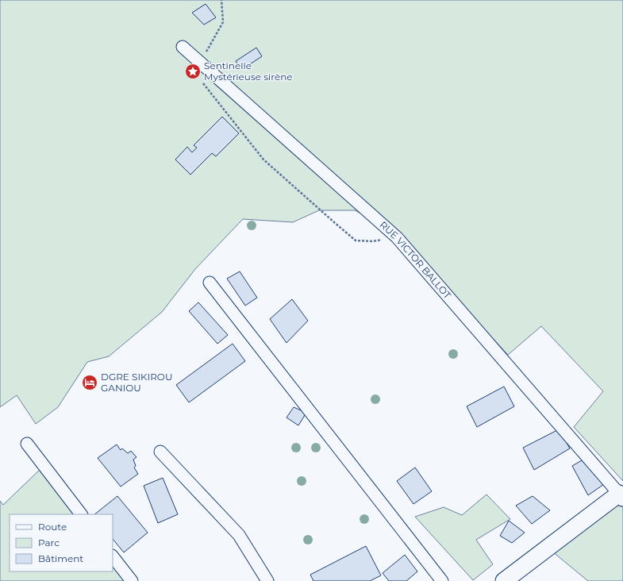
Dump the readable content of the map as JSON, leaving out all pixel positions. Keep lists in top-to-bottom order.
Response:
{
  "streets": {
    "street": ["RUE VICTOR BALLOT"]
  },
  "places": {
    "place": ["Sentinelle Mystérieuse sirène"],
    "hotel": ["DGRE SIKIROU GANIOU"]
  },
  "legend": ["Route", "Parc", "Bâtiment"]
}
